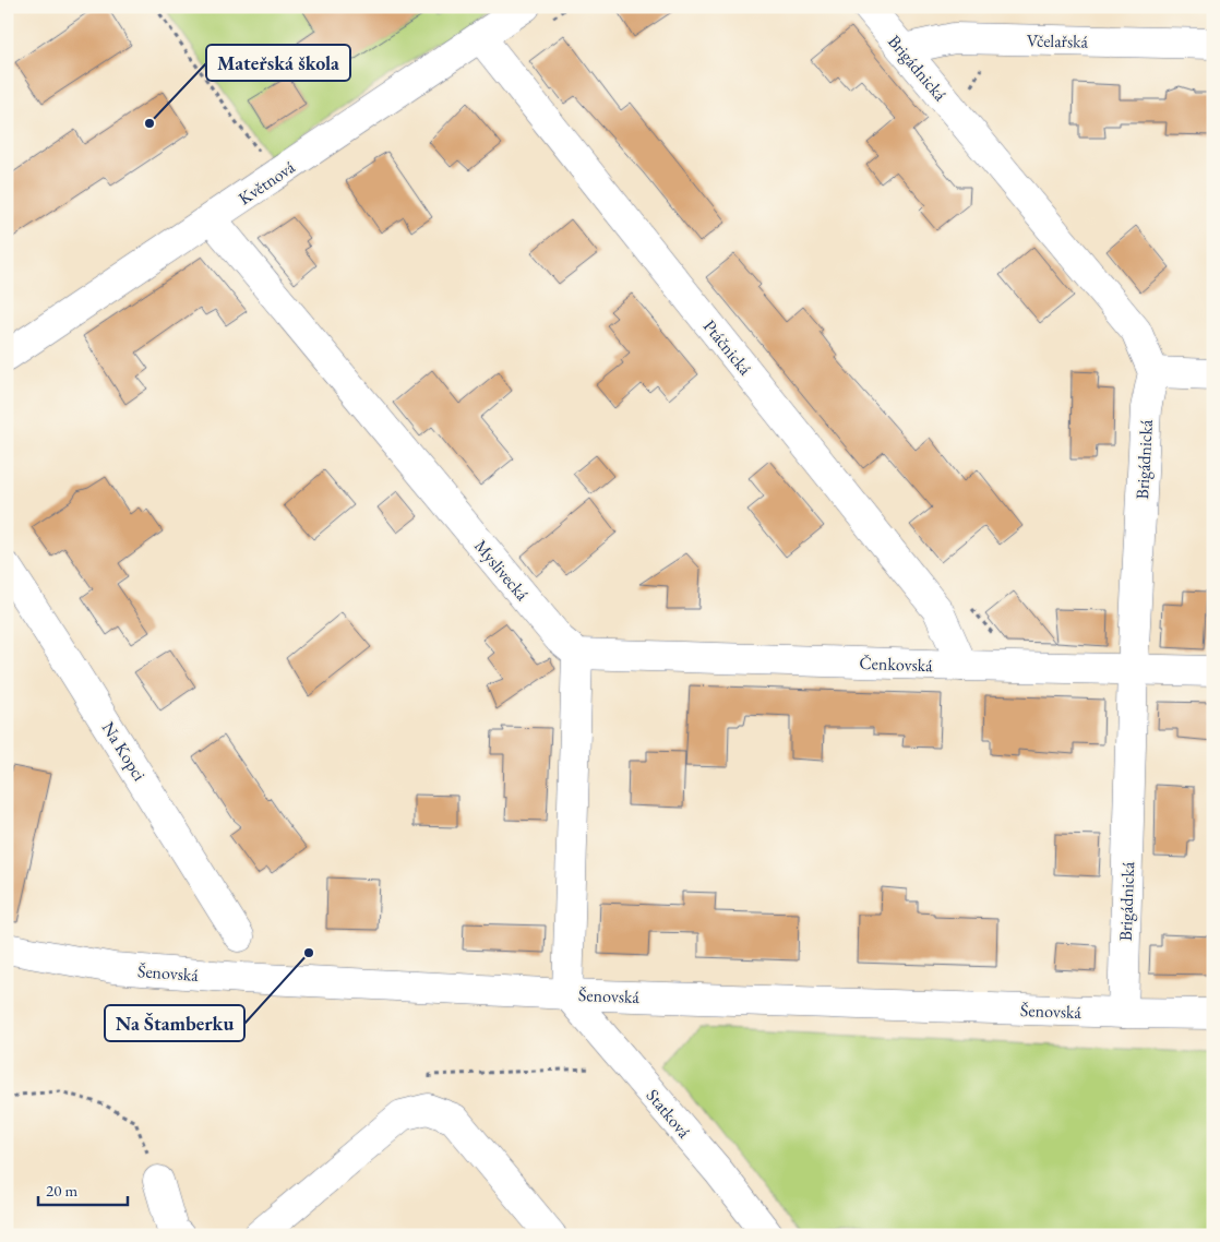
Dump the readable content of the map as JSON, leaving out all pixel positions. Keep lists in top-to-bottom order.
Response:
{
  "streets": {
    "street": [
      "Včelařská",
      "Brigádnická",
      "Květnová",
      "Ptáčnická",
      "Myslivecká",
      "Čenkovská",
      "Na Kopci",
      "Šenovská",
      "Statková"
    ]
  },
  "crossings": [
    ["Včelařská", "Brigádnická"],
    ["Brigádnická", "Čenkovská"],
    ["Brigádnická", "Šenovská"],
    ["Květnová", "Ptáčnická"],
    ["Květnová", "Myslivecká"],
    ["Ptáčnická", "Čenkovská"],
    ["Myslivecká", "Čenkovská"],
    ["Šenovská", "Statková"]
  ],
  "places": ["Mateřská škola", "Na Štamberku"],
  "scale_bar": "20 m"
}
